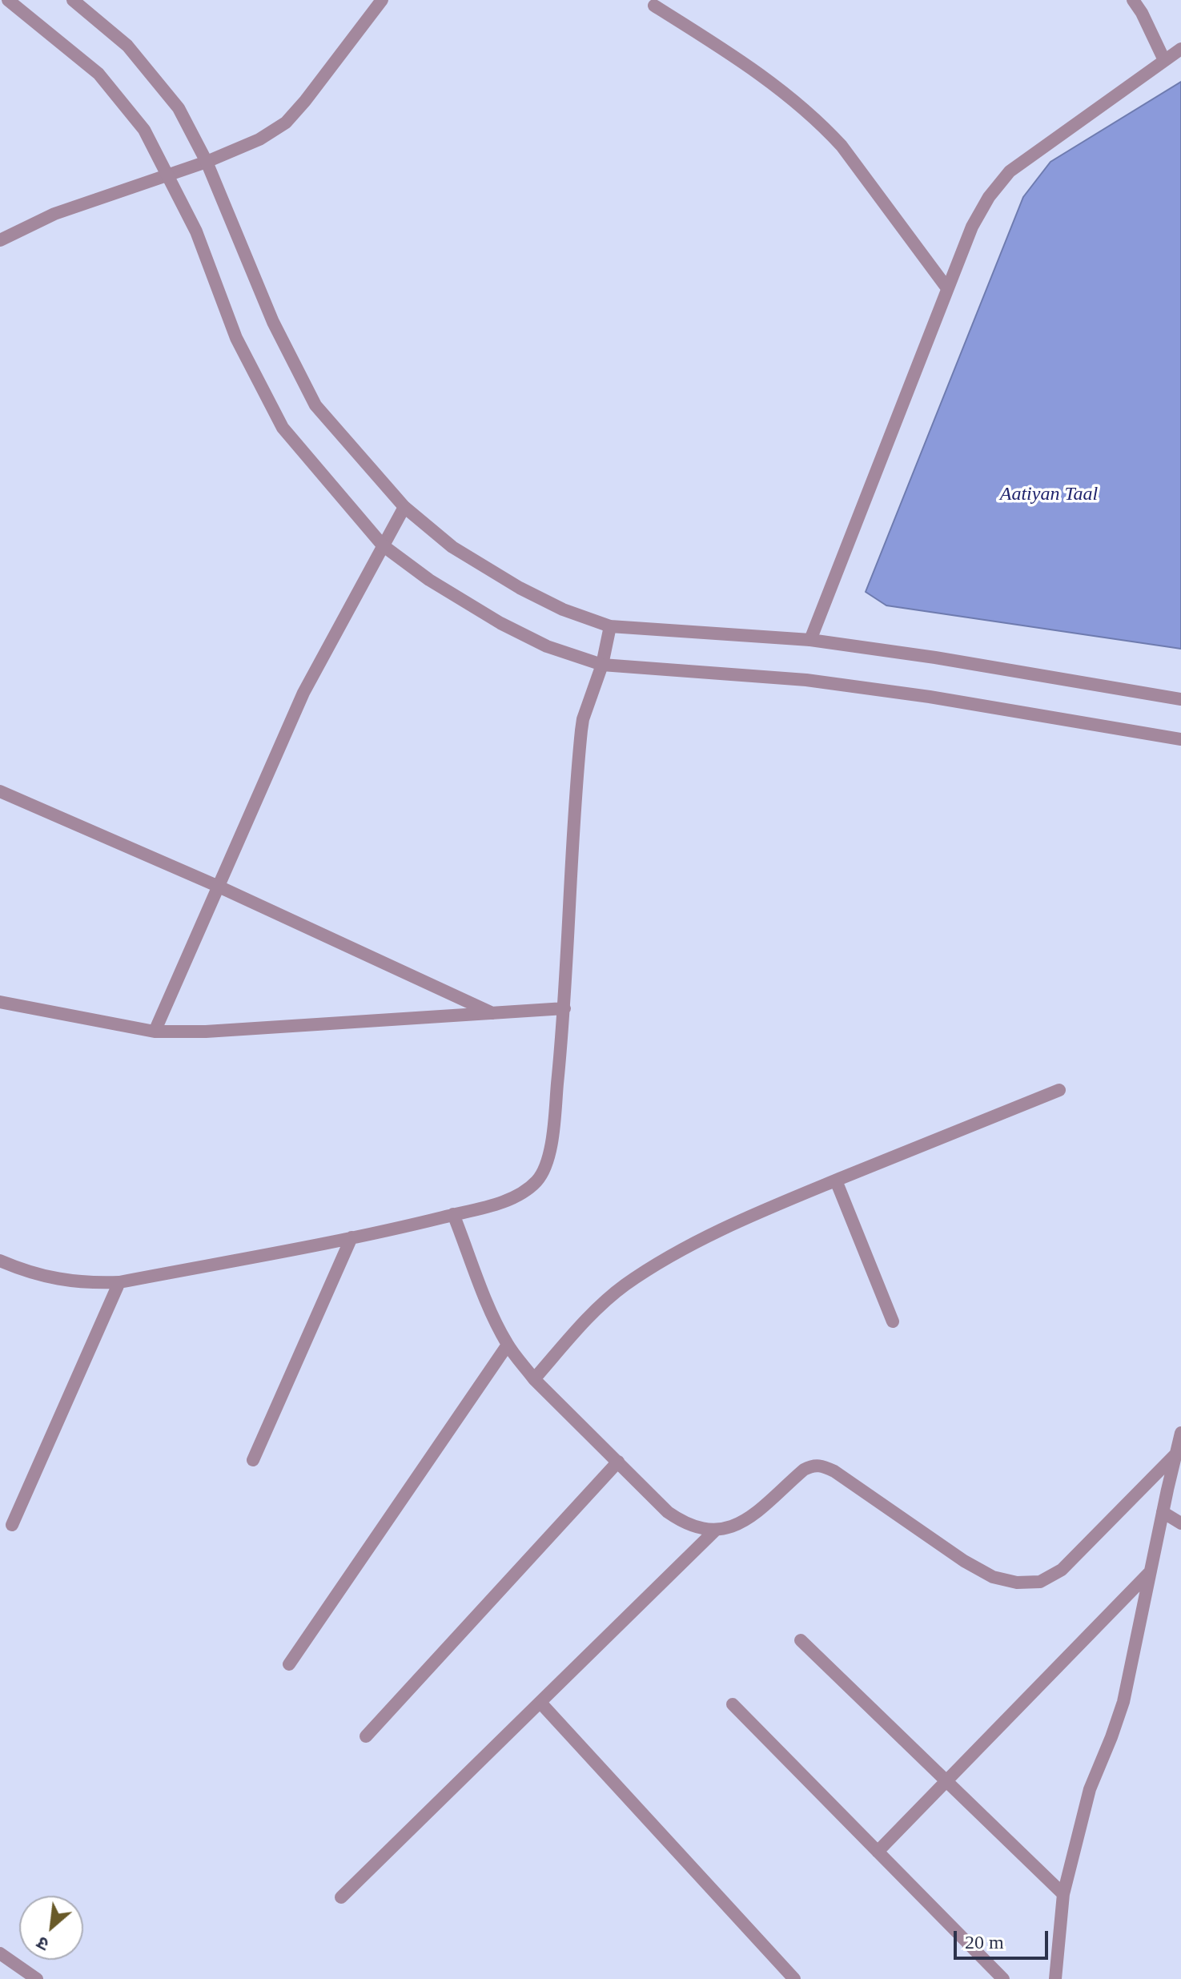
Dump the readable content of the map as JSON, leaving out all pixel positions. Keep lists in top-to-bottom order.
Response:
{
  "water": ["Aatiyan Taal"],
  "scale_bar": "20 m",
  "north": "bottom left"
}
